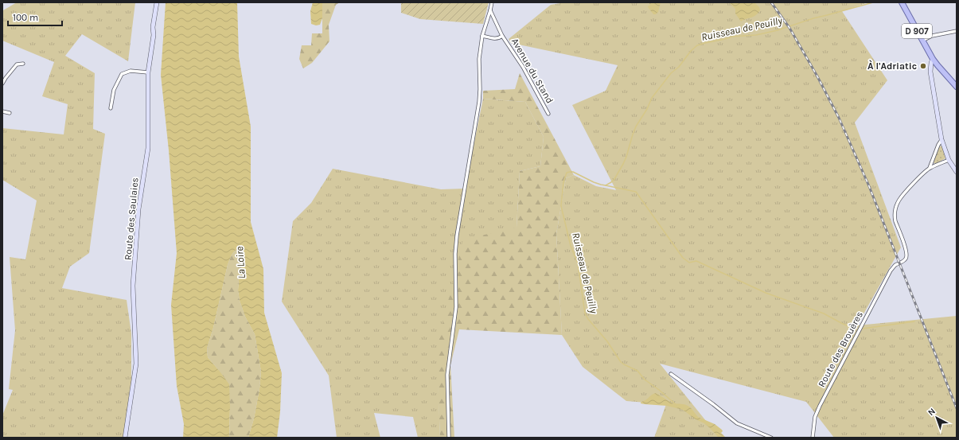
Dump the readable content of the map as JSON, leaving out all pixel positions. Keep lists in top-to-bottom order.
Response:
{
  "streets": {
    "main road": ["D 907"],
    "street": ["Avenue du Stand", "Route des Saulaies", "Route des Brouères"]
  },
  "water": ["Ruisseau de Peuilly", "La Loire"],
  "places": ["À l'Adriatic"],
  "scale_bar": "100 m",
  "north": "top left"
}
